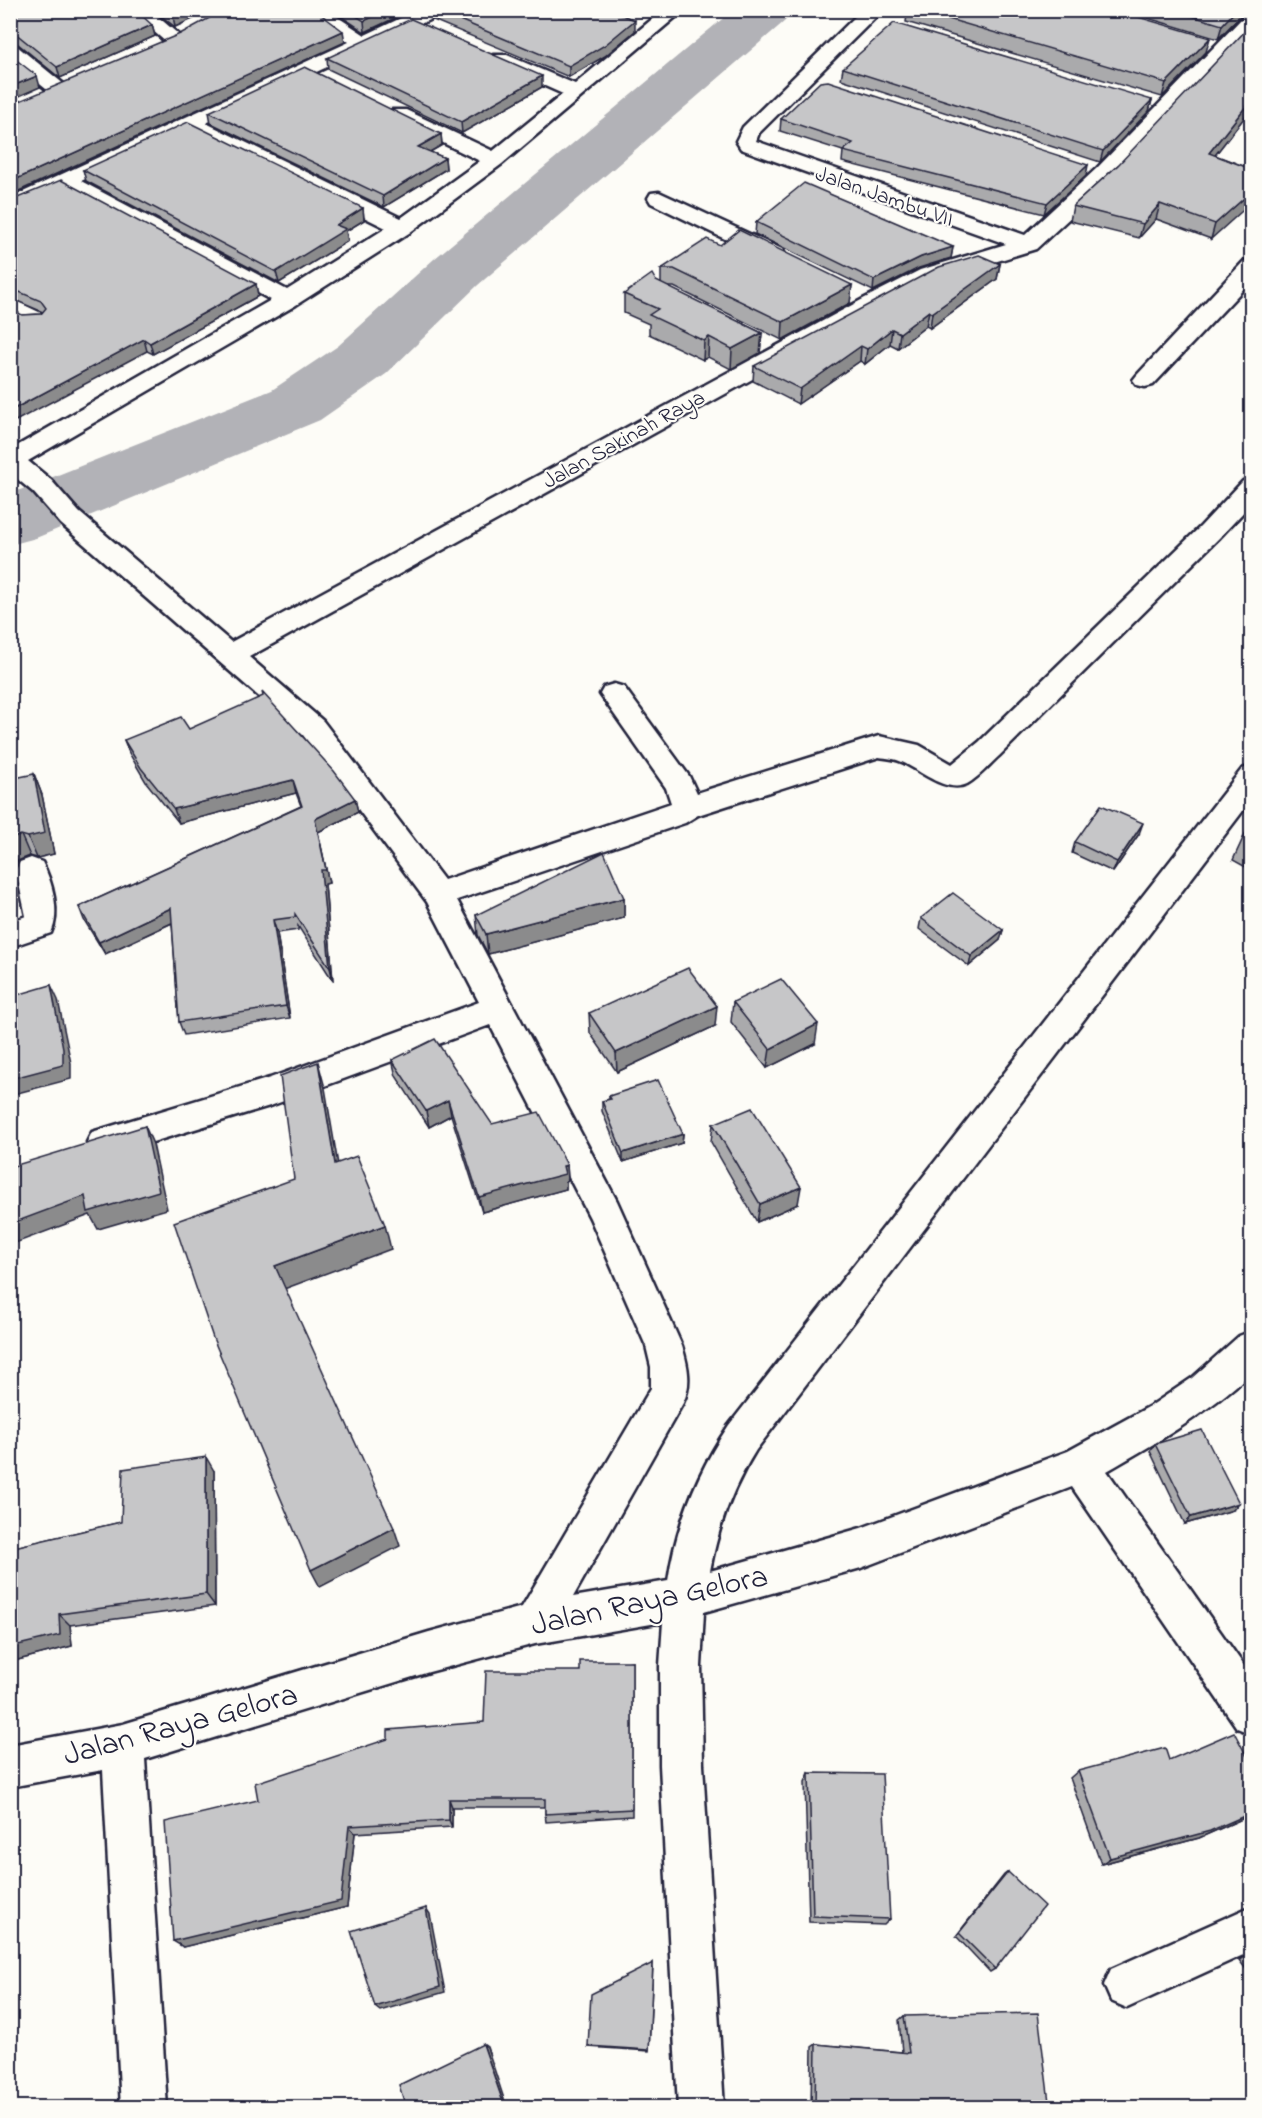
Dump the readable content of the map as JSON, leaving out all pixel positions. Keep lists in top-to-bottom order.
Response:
{
  "streets": {
    "street": ["Jalan Jambu VII", "Jalan Sakinah Raya", "Jalan Raya Gelora"]
  },
  "crossings": [
    ["Jalan Jambu VII", "Jalan Sakinah Raya"]
  ]
}
